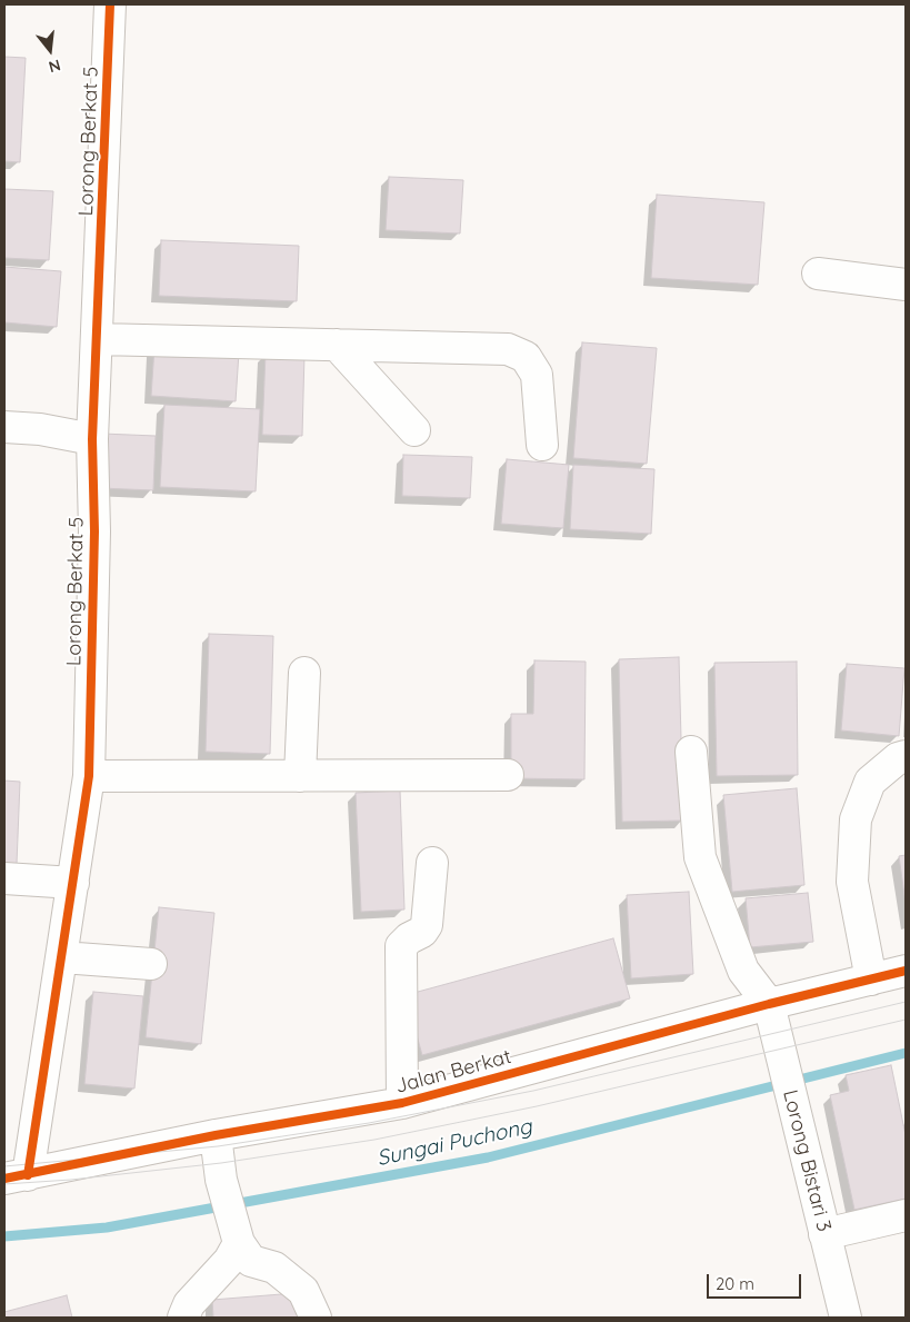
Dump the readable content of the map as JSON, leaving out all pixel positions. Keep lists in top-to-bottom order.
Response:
{
  "streets": {
    "street": ["Lorong Berkat 5", "Jalan Berkat", "Lorong Bistari 3"]
  },
  "crossings": [
    ["Lorong Berkat 5", "Jalan Berkat"],
    ["Jalan Berkat", "Lorong Bistari 3"]
  ],
  "water": ["Sungai Puchong"],
  "scale_bar": "20 m",
  "north": "bottom"
}
